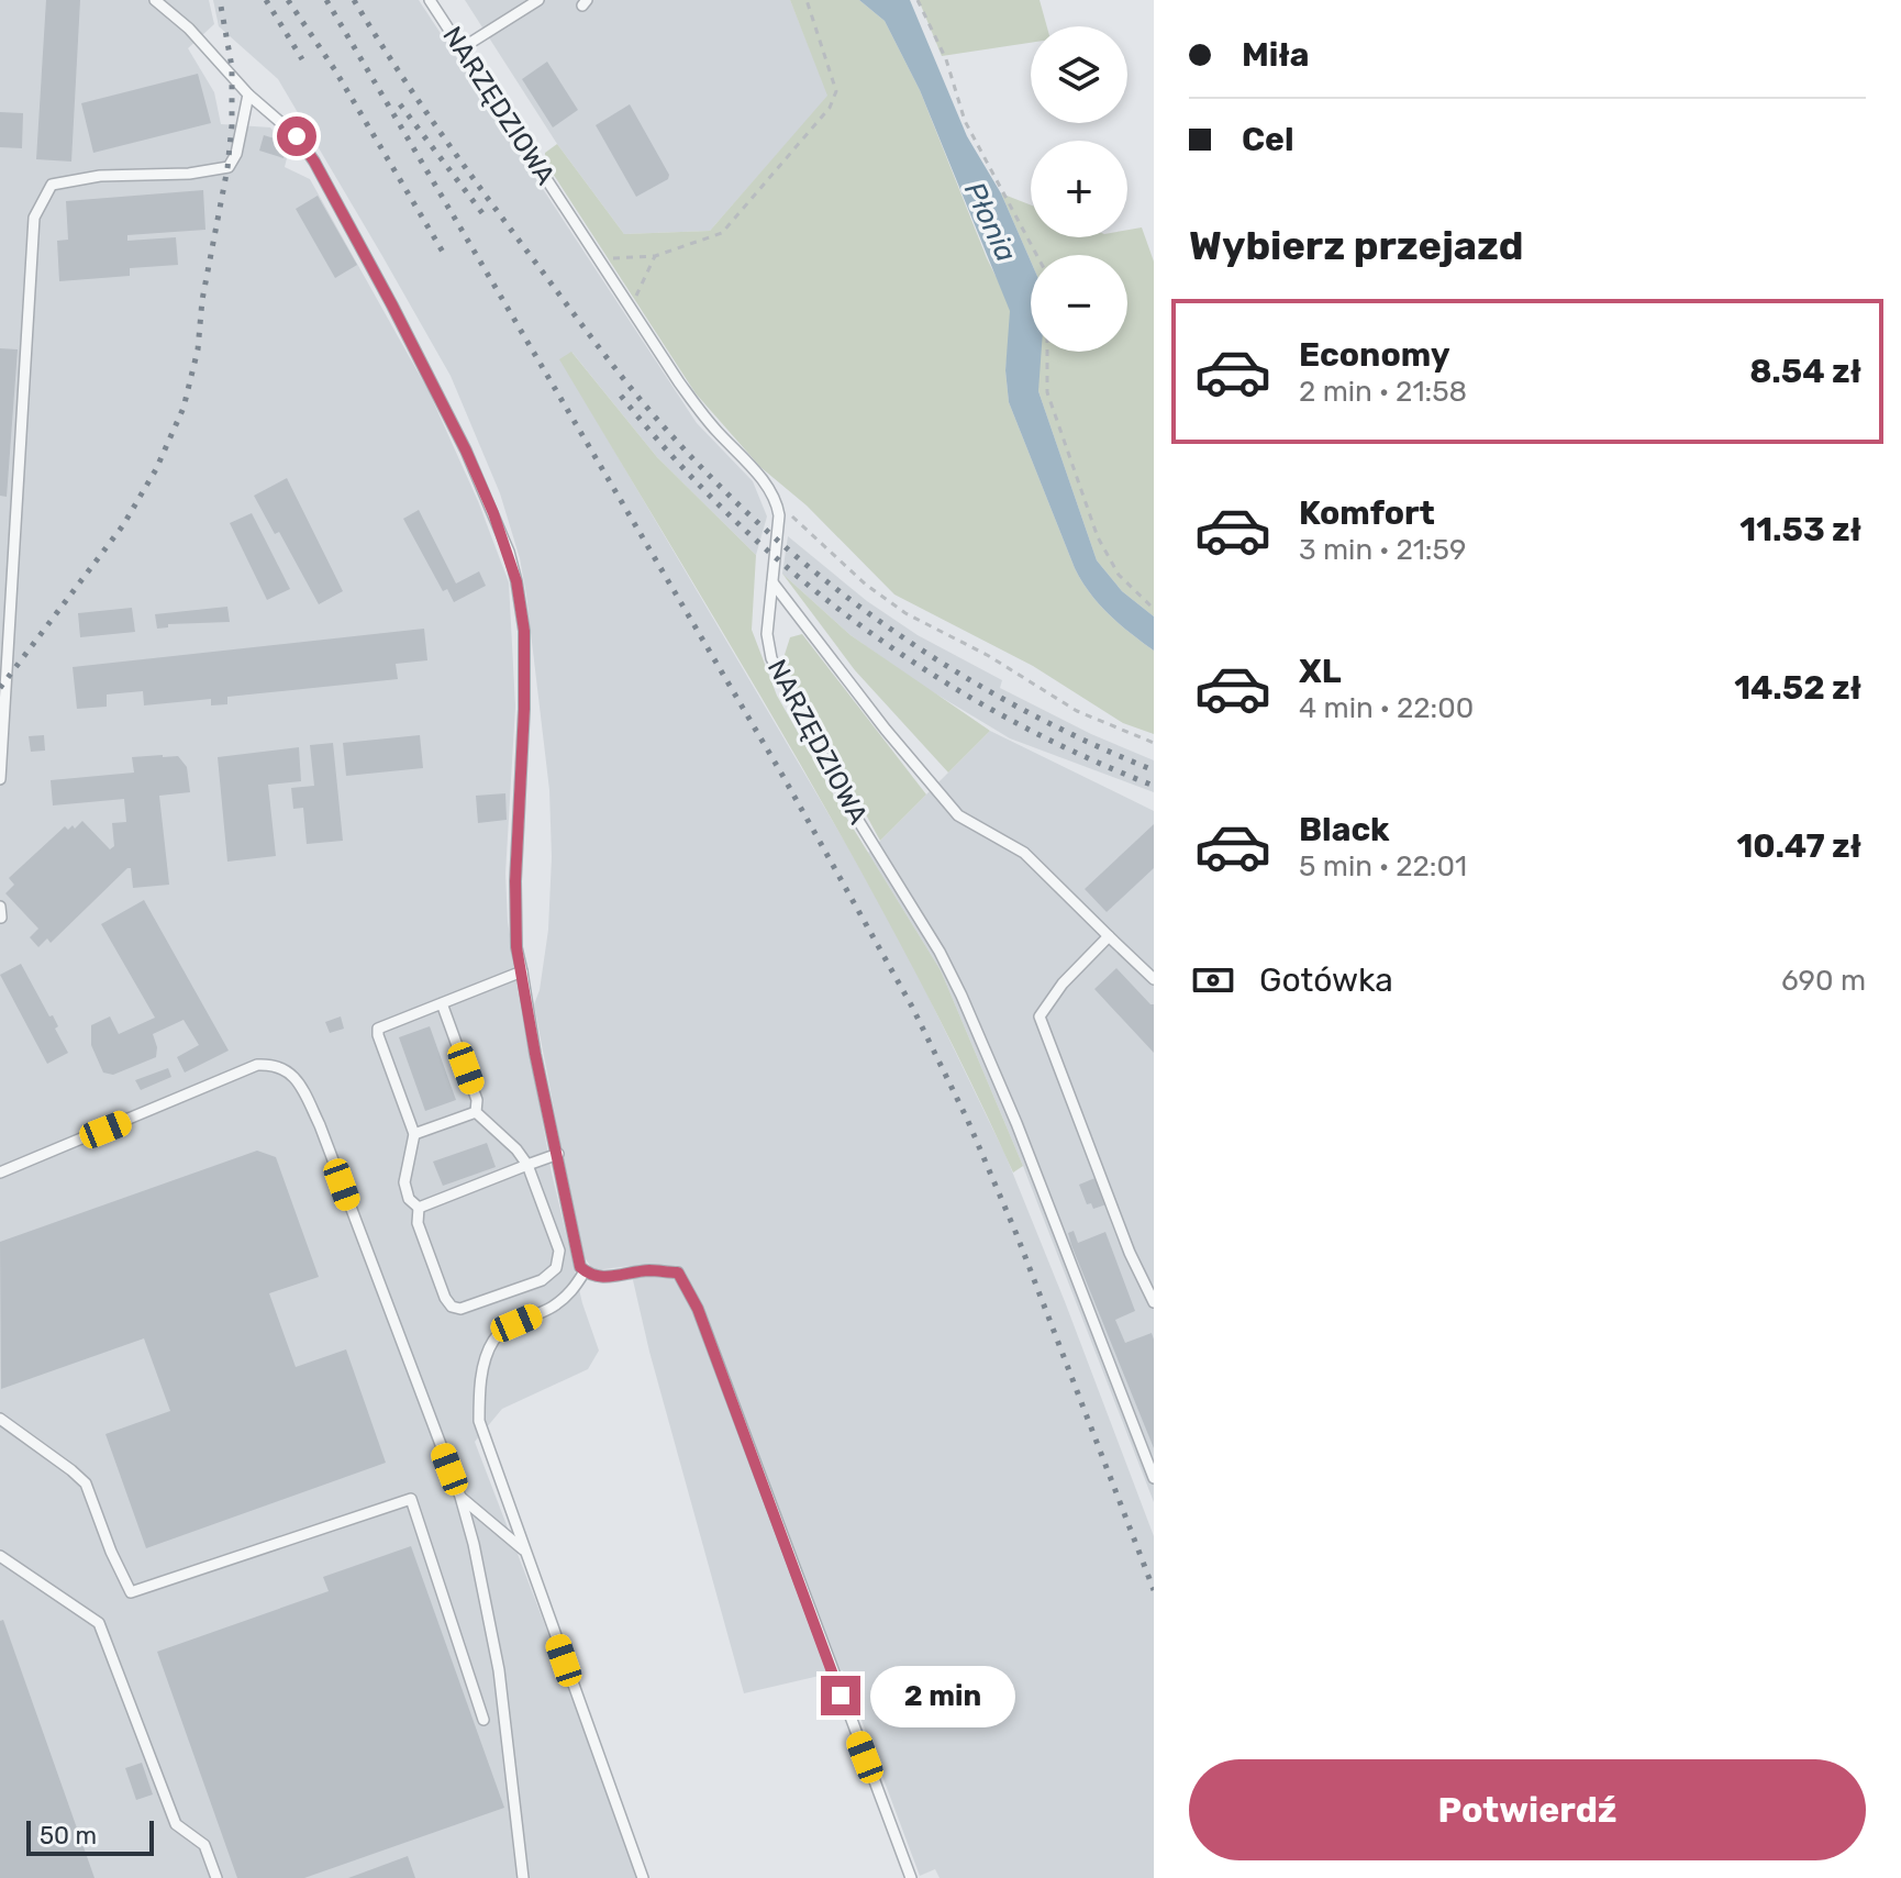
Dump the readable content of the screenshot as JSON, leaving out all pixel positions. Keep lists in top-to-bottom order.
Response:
{
  "streets": {
    "lane": ["NARZĘDZIOWA"]
  },
  "water": ["Płonia"],
  "scale_bar": "50 m",
  "page": {
    "banner": ["Miła", "Cel"],
    "map_buttons": ["+", "−"],
    "heading": "Wybierz przejazd",
    "list": [
      {
        "name": "Economy",
        "note": "2 min · 21:58",
        "value": "8.54 zł"
      },
      {
        "name": "Komfort",
        "note": "3 min · 21:59",
        "value": "11.53 zł"
      },
      {
        "name": "XL",
        "note": "4 min · 22:00",
        "value": "14.52 zł"
      },
      {
        "name": "Black",
        "note": "5 min · 22:01",
        "value": "10.47 zł"
      }
    ],
    "pay": ["Gotówka", "690 m"],
    "bubble": "2 min",
    "buttons": "Potwierdź",
    "scale": "50 m"
  }
}
